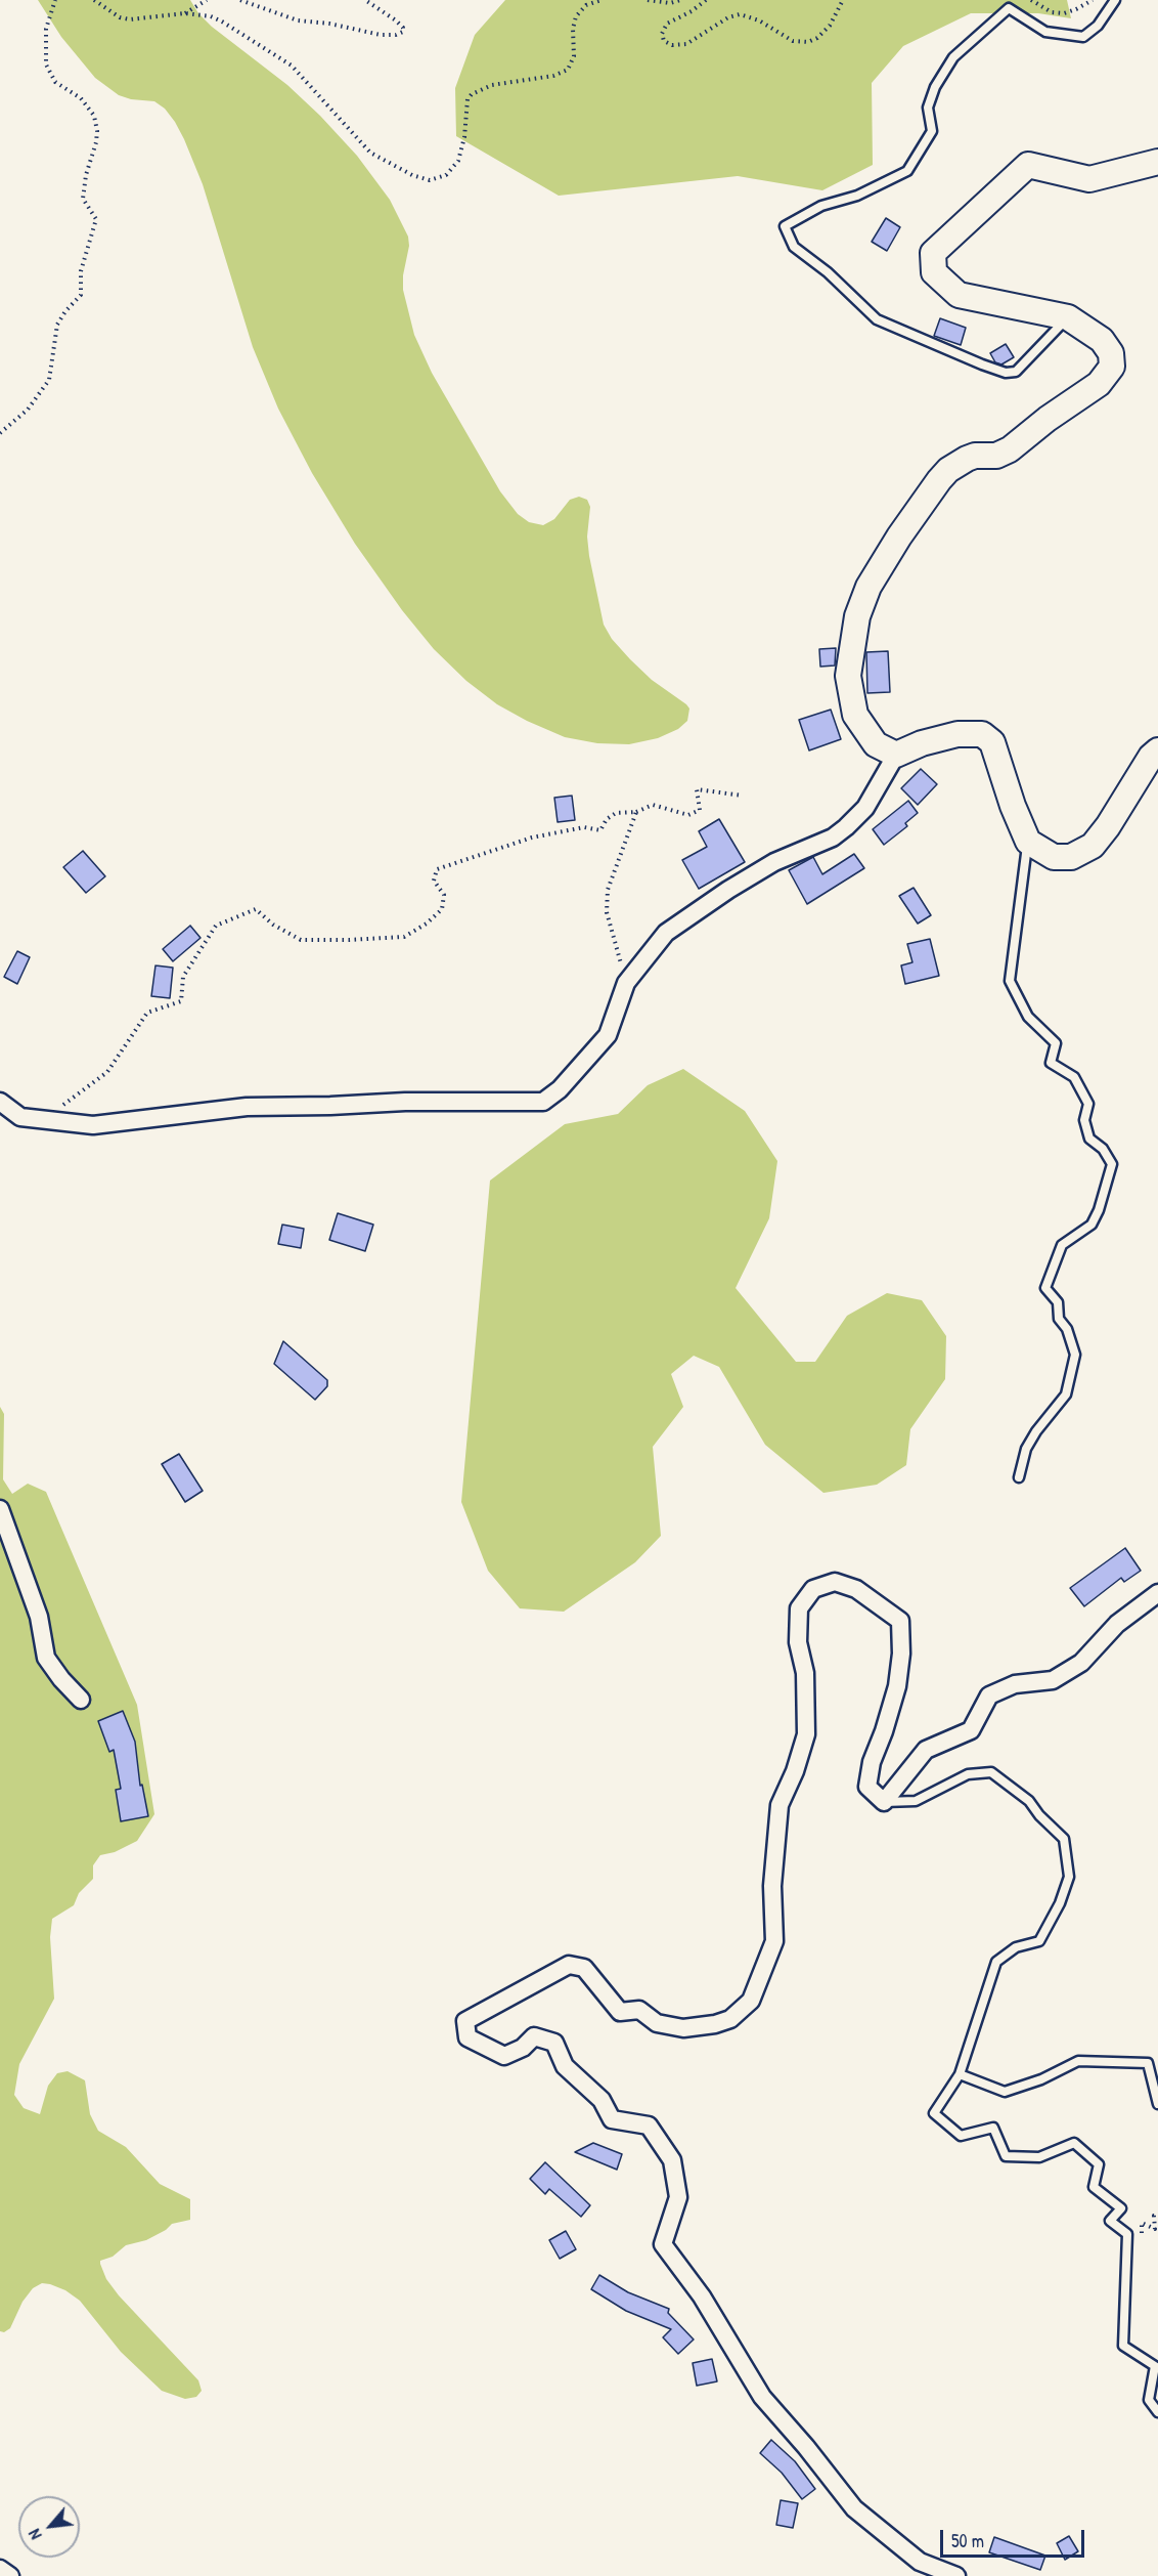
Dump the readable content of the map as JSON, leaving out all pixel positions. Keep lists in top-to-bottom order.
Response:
{
  "scale_bar": "50 m",
  "north": "bottom left"
}
